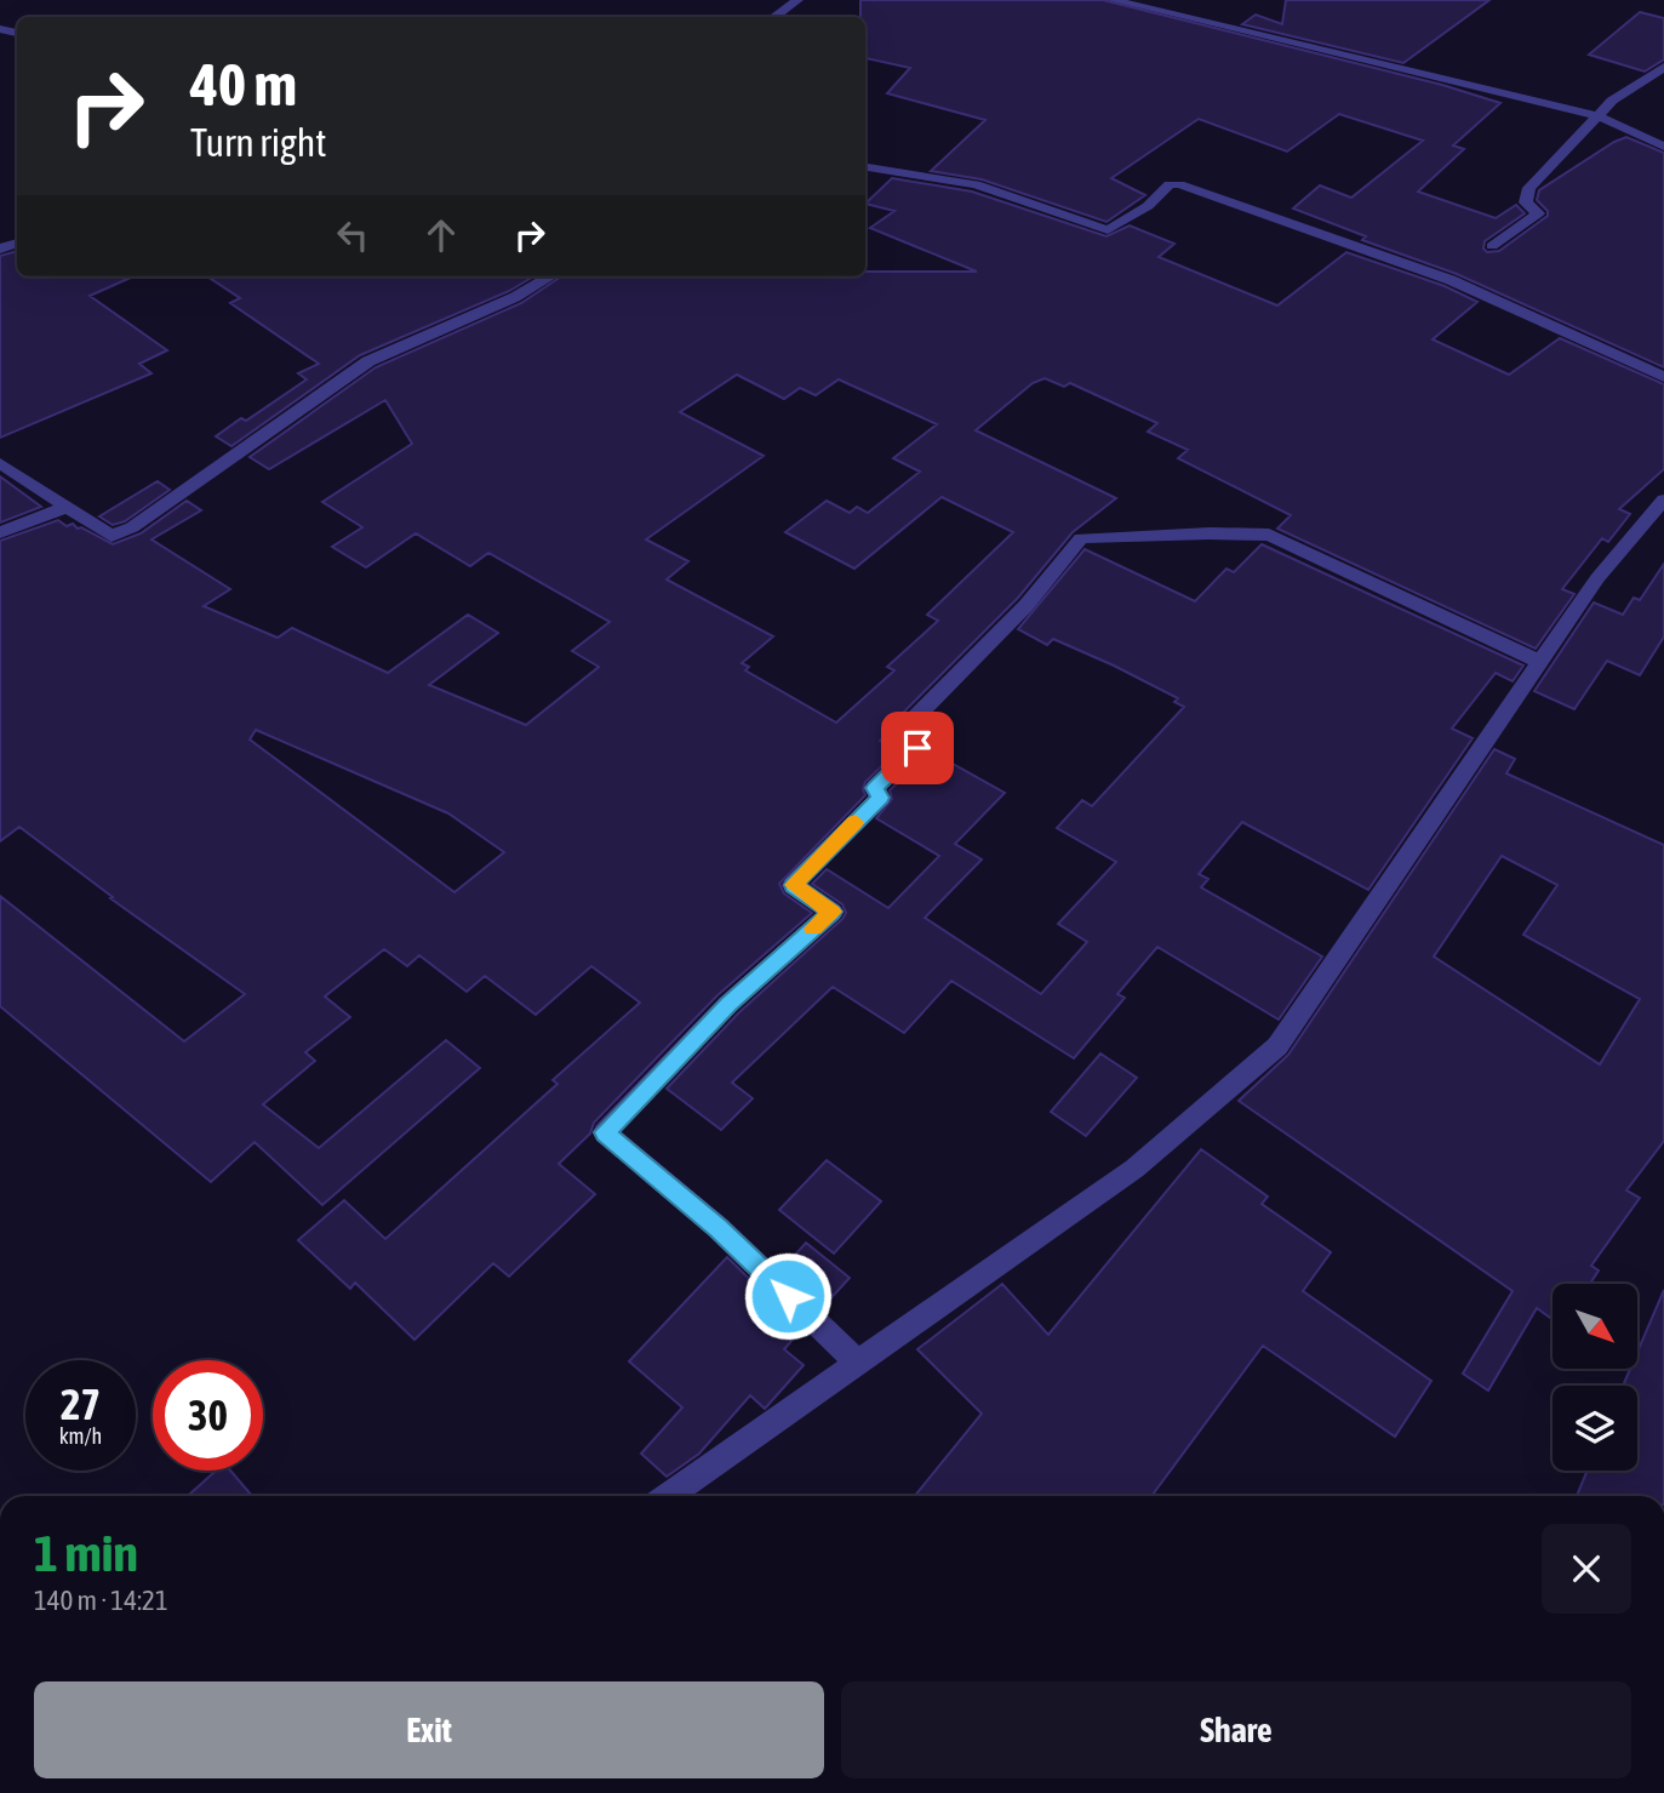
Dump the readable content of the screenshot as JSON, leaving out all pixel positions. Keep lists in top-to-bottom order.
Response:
{
  "north": "bottom right",
  "page": {
    "turn": ["40 m", "Turn right"],
    "speed": "27 km/h",
    "limit": "30",
    "heading": ["1 min", "140 m · 14:21"],
    "buttons": ["Exit", "Share"]
  }
}
